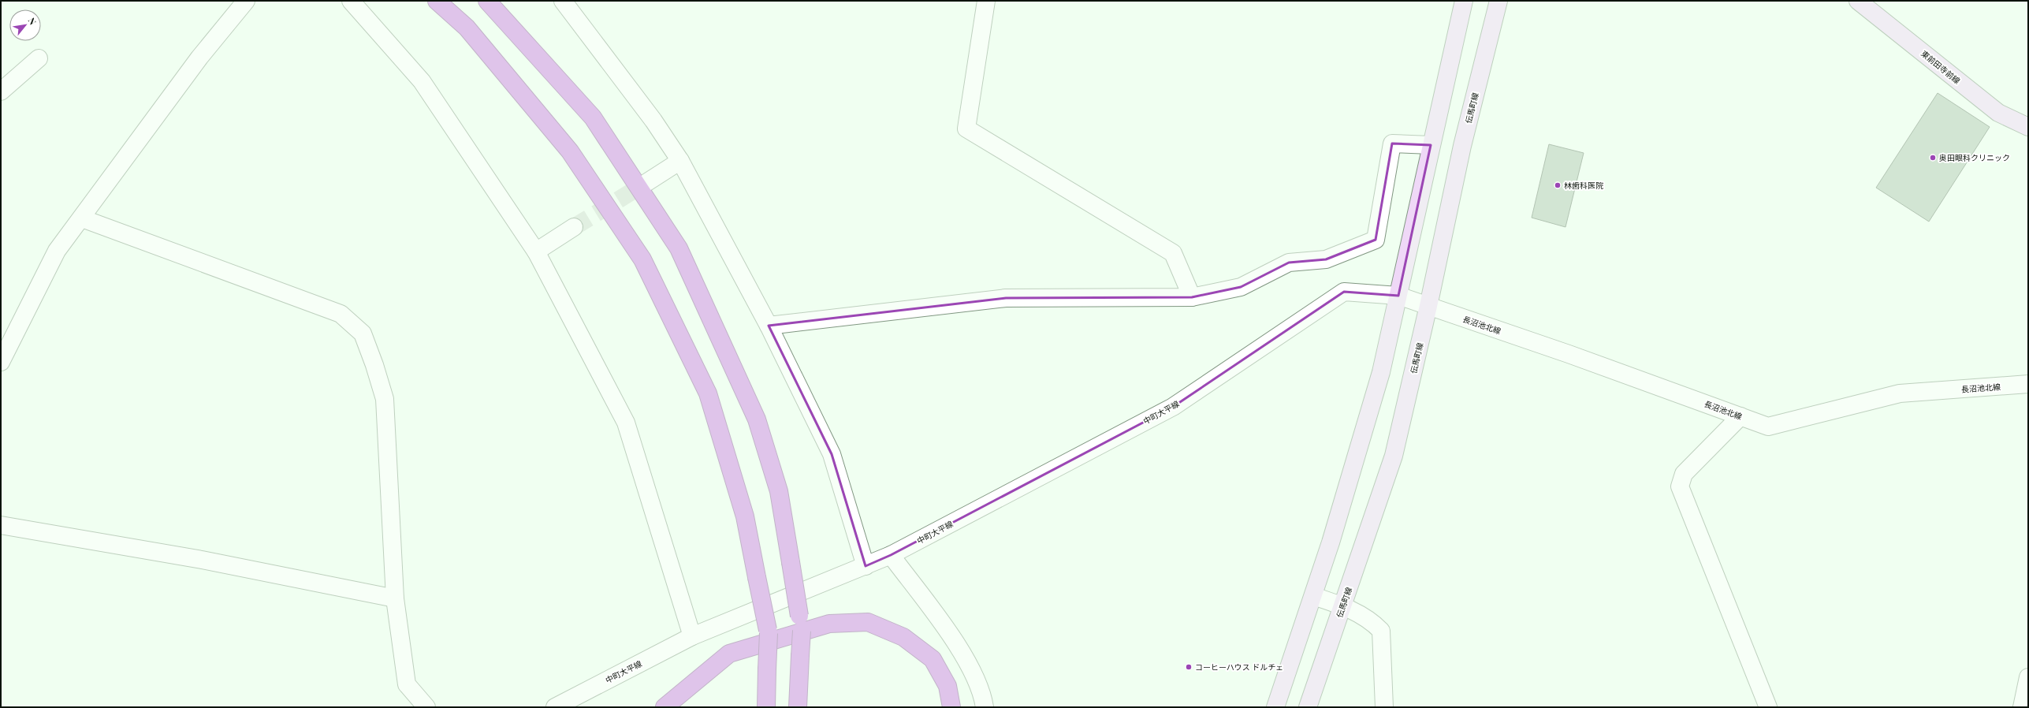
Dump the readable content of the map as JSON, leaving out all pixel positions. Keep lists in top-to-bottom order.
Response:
{
  "streets": {
    "street": [
      "東前田寺前線",
      "伝馬町線",
      "長沼池北線",
      "中町大平線"
    ]
  },
  "crossings": [
    ["伝馬町線", "長沼池北線"],
    ["伝馬町線", "中町大平線"],
    ["長沼池北線", "中町大平線"]
  ],
  "places": ["奥田眼科クリニック", "林歯科医院", "コーヒーハウス ドルチェ"],
  "north": "top right"
}
